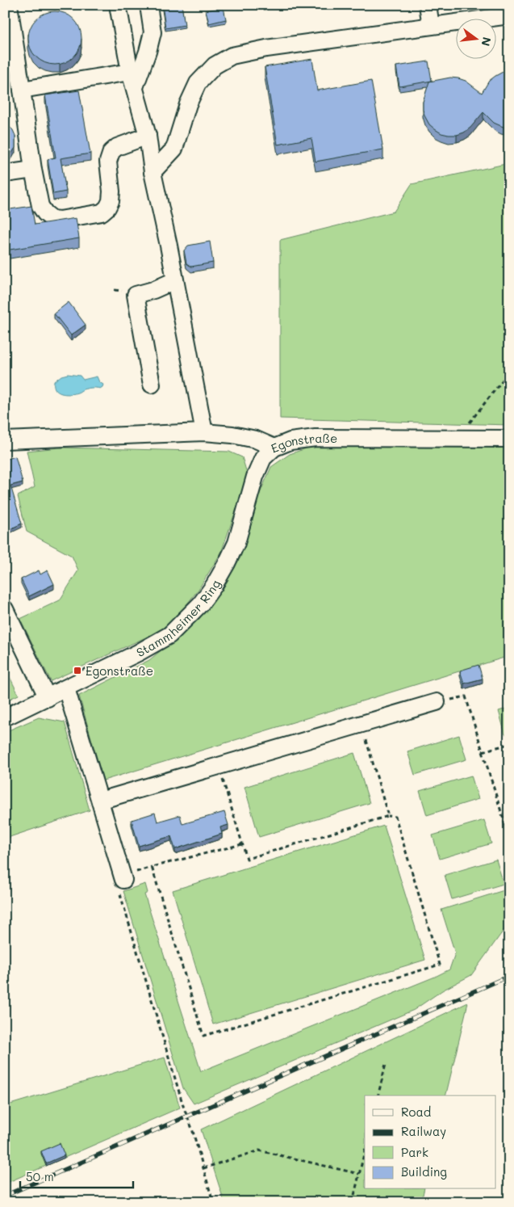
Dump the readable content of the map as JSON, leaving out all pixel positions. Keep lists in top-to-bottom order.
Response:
{
  "streets": {
    "street": ["Egonstraße", "Stammheimer Ring"]
  },
  "crossings": [
    ["Egonstraße", "Stammheimer Ring"]
  ],
  "places": {
    "transit": ["Egonstraße"]
  },
  "legend": [
    "Road",
    "Railway",
    "Park",
    "Building"
  ],
  "scale_bar": "50 m",
  "north": "right"
}
